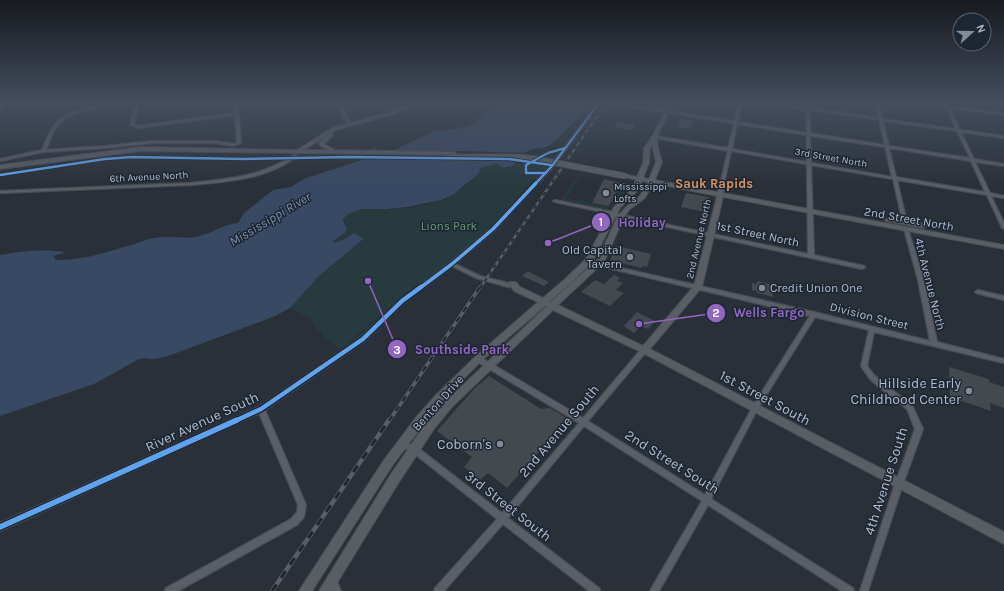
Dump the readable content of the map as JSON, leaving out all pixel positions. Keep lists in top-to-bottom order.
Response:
{
  "streets": {
    "main road": [
      "2nd Street North",
      "2nd Avenue North",
      "1st Street South",
      "Benton Drive",
      "2nd Avenue South"
    ],
    "street": [
      "3rd Street North",
      "6th Avenue North",
      "1st Street North",
      "4th Avenue North",
      "Division Street",
      "River Avenue South",
      "2nd Street South",
      "4th Avenue South",
      "3rd Street South"
    ]
  },
  "crossings": [
    ["3rd Street North", "2nd Avenue North"],
    ["3rd Street North", "4th Avenue North"],
    ["3rd Street North", "Benton Drive"],
    ["2nd Street North", "4th Avenue North"],
    ["1st Street North", "2nd Avenue North"],
    ["1st Street North", "Benton Drive"],
    ["2nd Avenue North", "Division Street"],
    ["2nd Avenue North", "2nd Avenue South"],
    ["4th Avenue North", "Division Street"],
    ["Division Street", "Benton Drive"],
    ["Division Street", "2nd Avenue South"],
    ["Division Street", "4th Avenue South"],
    ["1st Street South", "Benton Drive"],
    ["1st Street South", "River Avenue South"],
    ["1st Street South", "2nd Avenue South"],
    ["1st Street South", "4th Avenue South"],
    ["Benton Drive", "2nd Street South"],
    ["Benton Drive", "3rd Street South"],
    ["2nd Avenue South", "2nd Street South"],
    ["2nd Avenue South", "3rd Street South"]
  ],
  "districts": ["Sauk Rapids"],
  "water": ["Mississippi River"],
  "parks": ["Lions Park"],
  "places": [
    "Mississippi Lofts",
    "Holiday",
    "Old Capital Tavern",
    "Southside Park",
    "Credit Union One",
    "Wells Fargo",
    "Hillside Early Childhood Center",
    "Coborn's"
  ],
  "north": "right"
}
